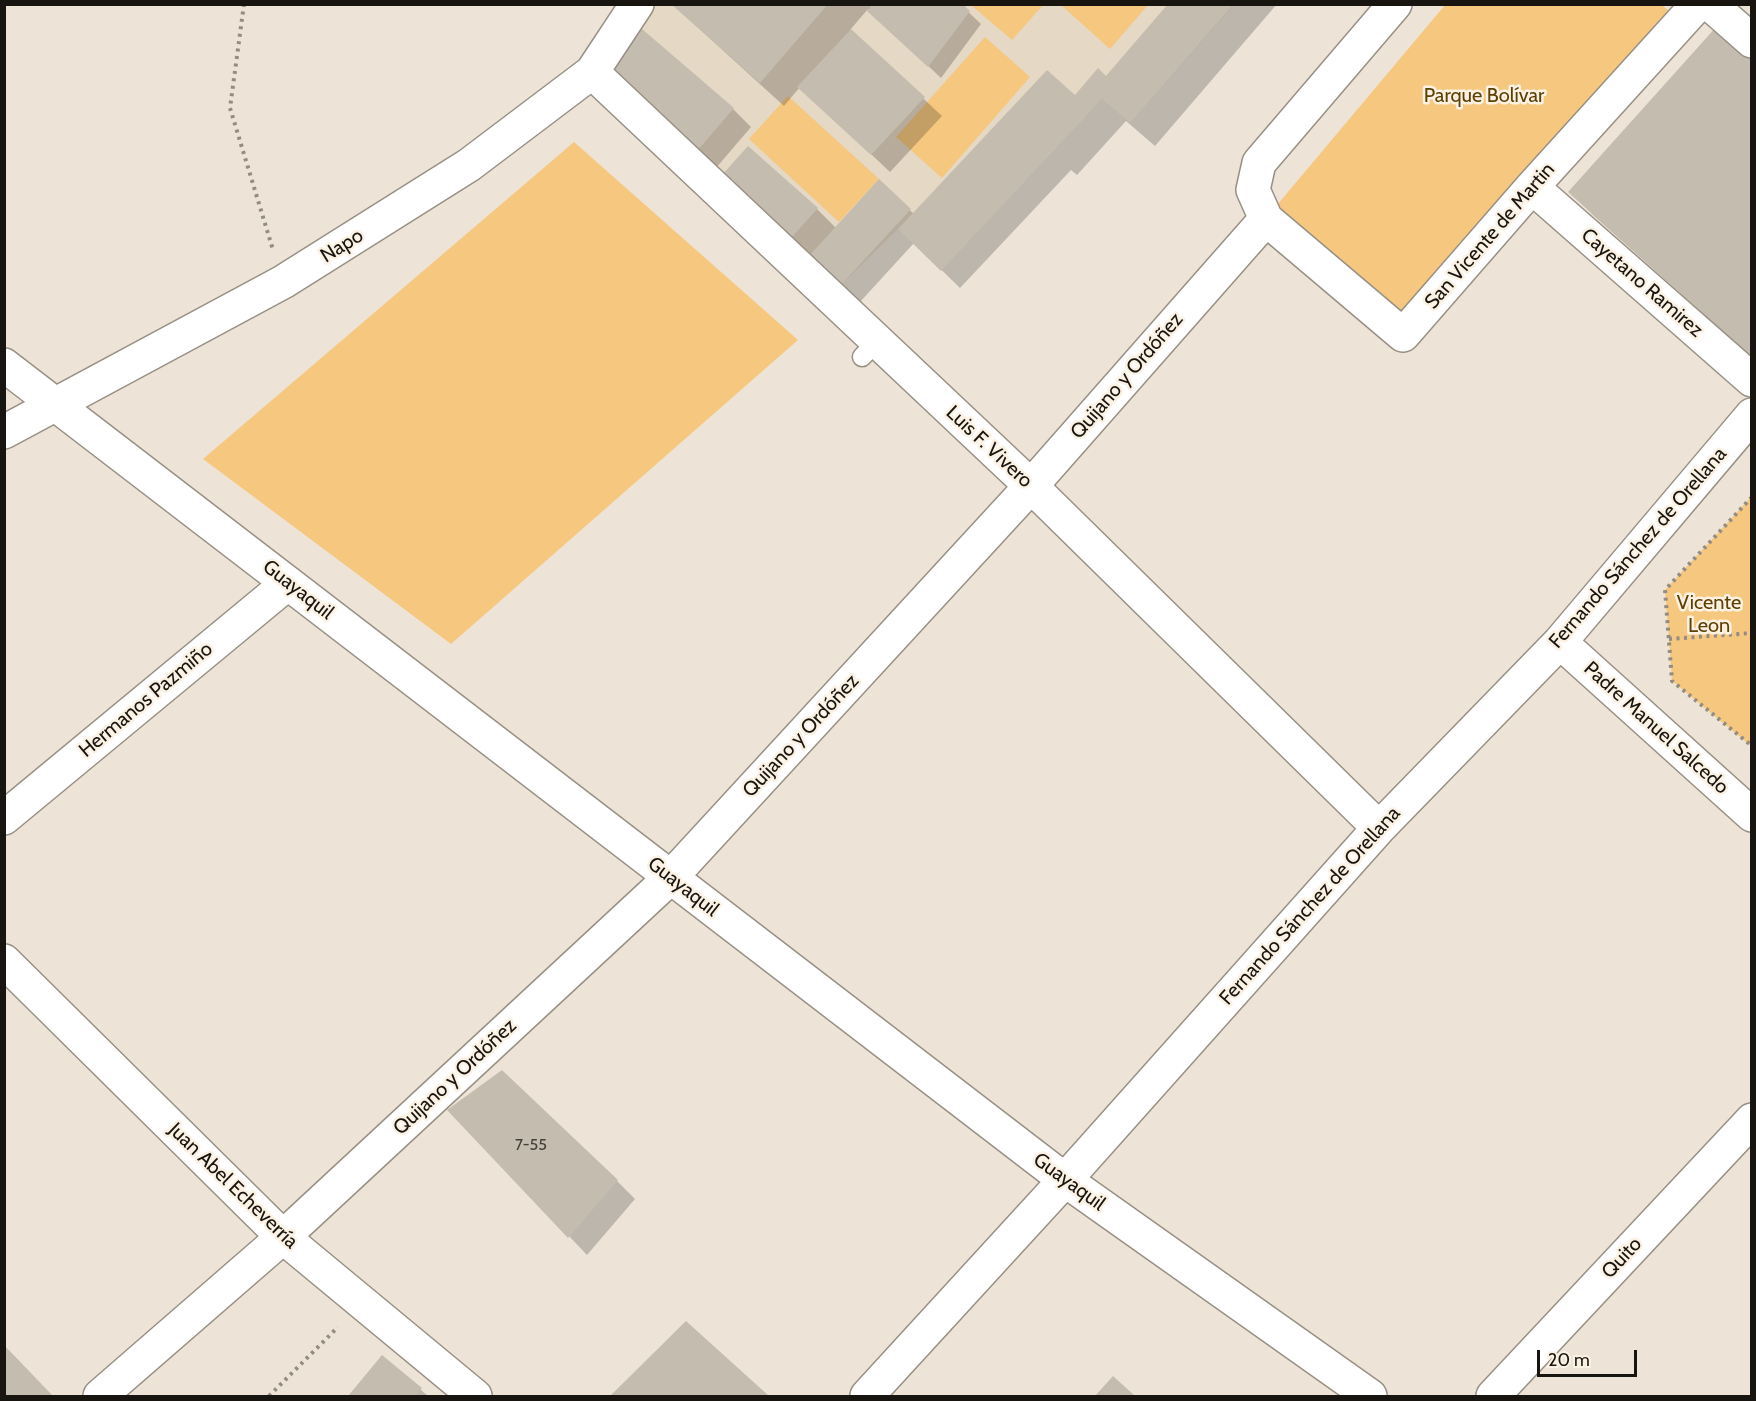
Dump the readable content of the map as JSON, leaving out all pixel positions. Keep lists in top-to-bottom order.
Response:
{
  "streets": {
    "street": [
      "San Vicente de Martin",
      "Napo",
      "Cayetano Ramirez",
      "Quijano y Ordóñez",
      "Luis F. Vivero",
      "Fernando Sánchez de Orellana",
      "Guayaquil",
      "Hermanos Pazmiño",
      "Padre Manuel Salcedo",
      "Juan Abel Echeverría",
      "Quito"
    ]
  },
  "crossings": [
    ["San Vicente de Martin", "Cayetano Ramirez"],
    ["San Vicente de Martin", "Quijano y Ordóñez"],
    ["Napo", "Luis F. Vivero"],
    ["Napo", "Guayaquil"],
    ["Quijano y Ordóñez", "Luis F. Vivero"],
    ["Quijano y Ordóñez", "Guayaquil"],
    ["Quijano y Ordóñez", "Juan Abel Echeverría"],
    ["Luis F. Vivero", "Fernando Sánchez de Orellana"],
    ["Fernando Sánchez de Orellana", "Guayaquil"],
    ["Fernando Sánchez de Orellana", "Padre Manuel Salcedo"],
    ["Guayaquil", "Hermanos Pazmiño"]
  ],
  "parks": ["Parque Bolívar", "Vicente Leon"],
  "house_numbers": ["7-55"],
  "scale_bar": "20 m"
}
